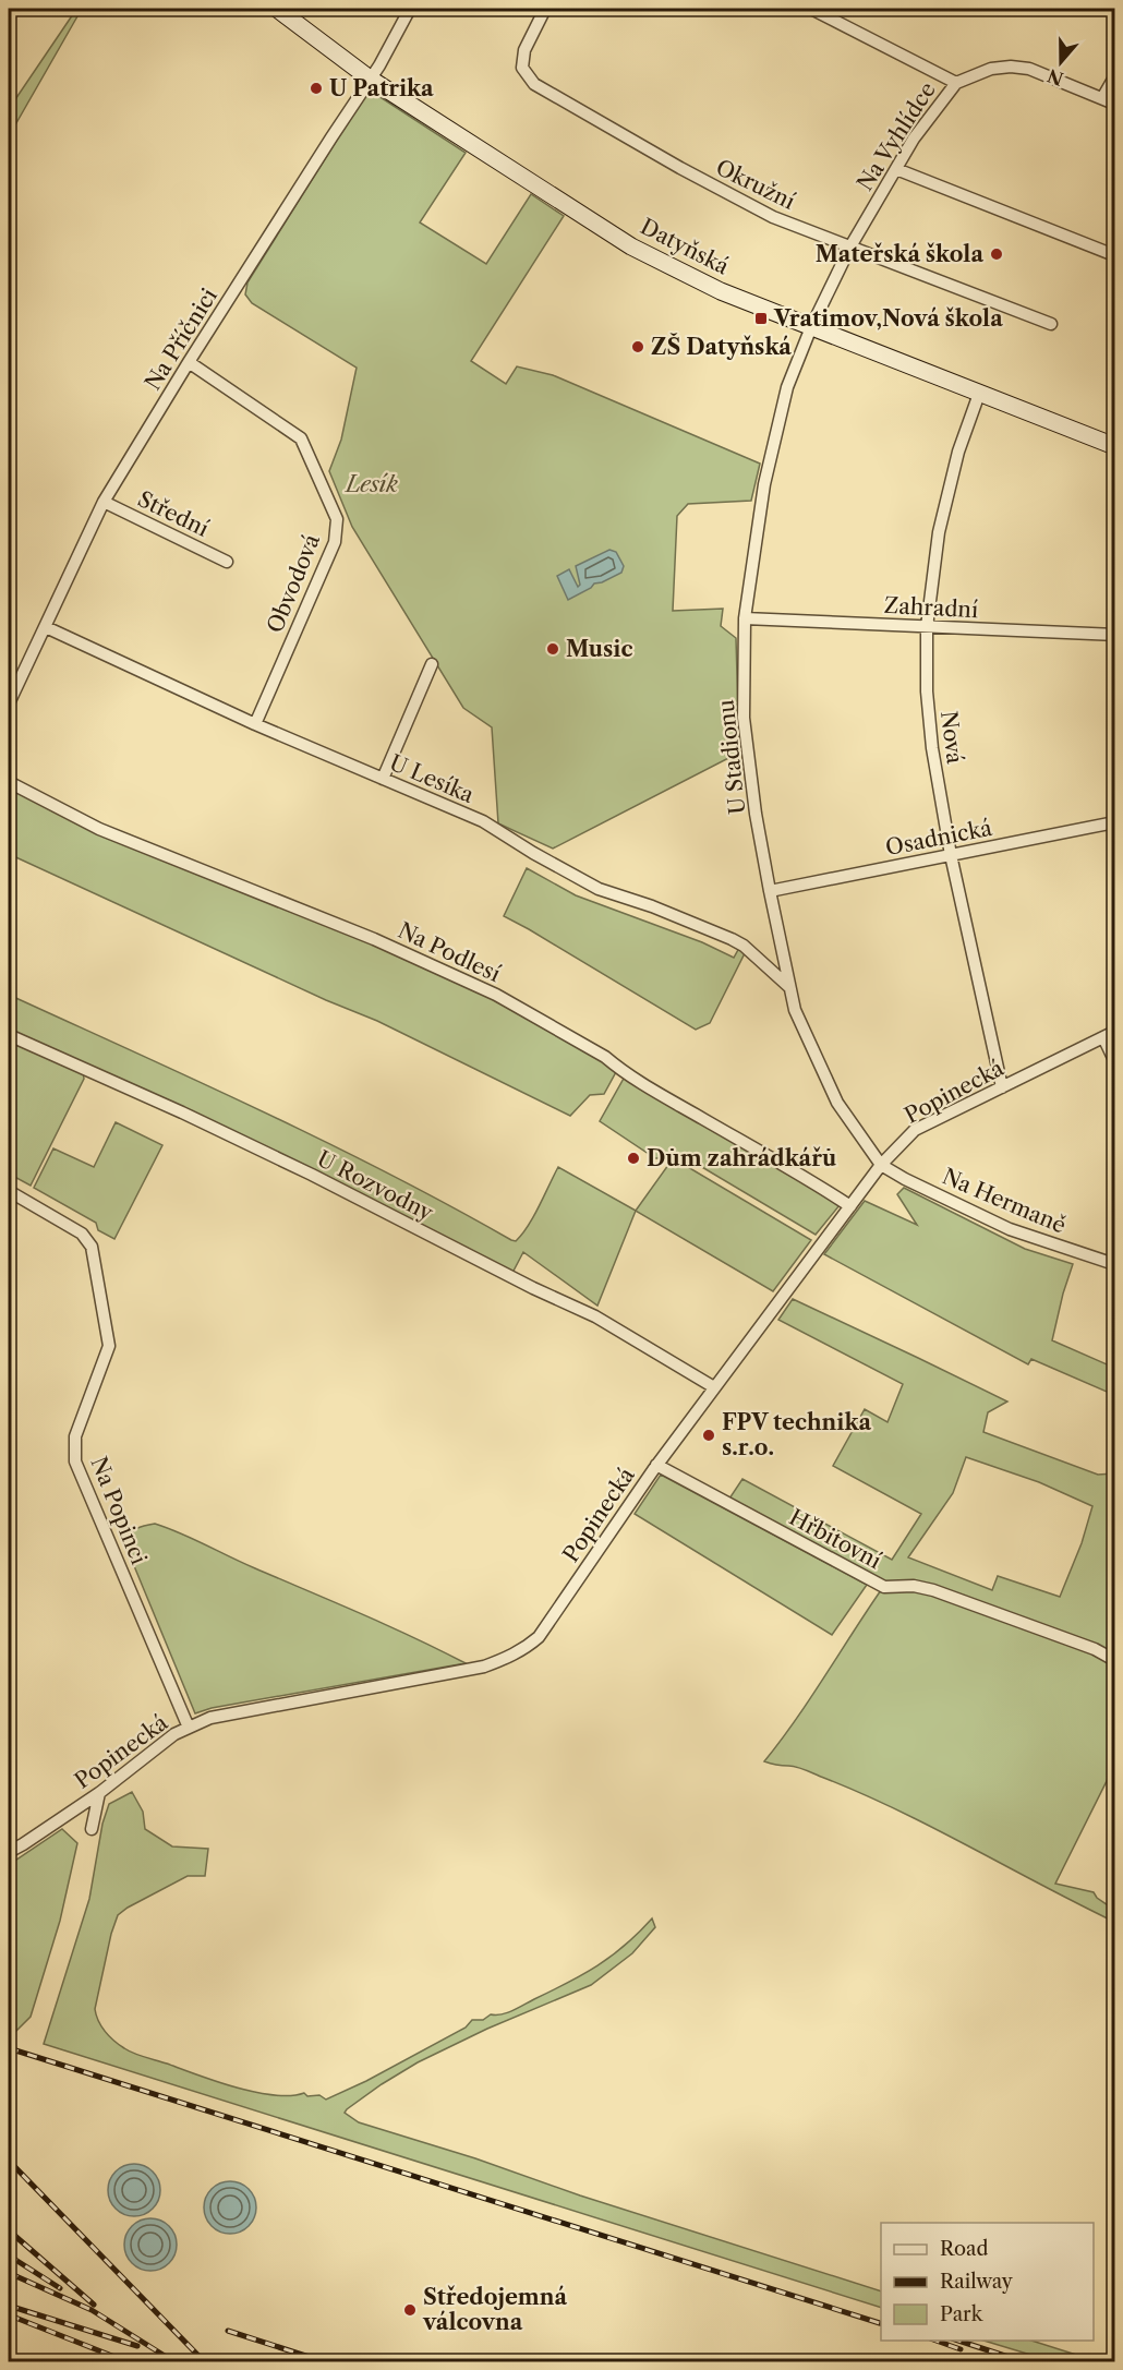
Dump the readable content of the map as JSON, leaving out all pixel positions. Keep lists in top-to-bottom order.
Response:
{
  "streets": {
    "main road": ["Datyňská"],
    "street": [
      "Na Vyhlídce",
      "Okružní",
      "Na Příčnici",
      "Střední",
      "Obvodová",
      "Zahradní",
      "Nová",
      "U Stadionu",
      "U Lesíka",
      "Osadnická",
      "Na Podlesí",
      "Popinecká",
      "U Rozvodny",
      "Na Hermaně",
      "Na Popinci",
      "Hřbitovní"
    ]
  },
  "crossings": [
    ["Na Vyhlídce", "Okružní"],
    ["Na Vyhlídce", "Datyňská"],
    ["Na Vyhlídce", "U Stadionu"],
    ["Datyňská", "Na Příčnici"],
    ["Datyňská", "Nová"],
    ["Datyňská", "U Stadionu"],
    ["Na Příčnici", "Střední"],
    ["Na Příčnici", "Obvodová"],
    ["Na Příčnici", "U Lesíka"],
    ["Obvodová", "U Lesíka"],
    ["Zahradní", "Nová"],
    ["Zahradní", "U Stadionu"],
    ["Nová", "Osadnická"],
    ["Nová", "Popinecká"],
    ["U Stadionu", "U Lesíka"],
    ["U Stadionu", "Osadnická"],
    ["U Stadionu", "Popinecká"],
    ["U Stadionu", "Na Hermaně"],
    ["Na Podlesí", "Popinecká"],
    ["Popinecká", "U Rozvodny"],
    ["Popinecká", "Na Hermaně"],
    ["Popinecká", "Na Popinci"],
    ["Popinecká", "Hřbitovní"]
  ],
  "parks": ["Lesík"],
  "places": {
    "other": [
      "U Patrika",
      "Mateřská škola",
      "ZŠ Datyňská",
      "Music",
      "Dům zahrádkářů",
      "FPV technika s.r.o.",
      "Středojemná válcovna"
    ],
    "transit": ["Vratimov,Nová škola"]
  },
  "legend": ["Road", "Railway", "Park"],
  "north": "bottom"
}
